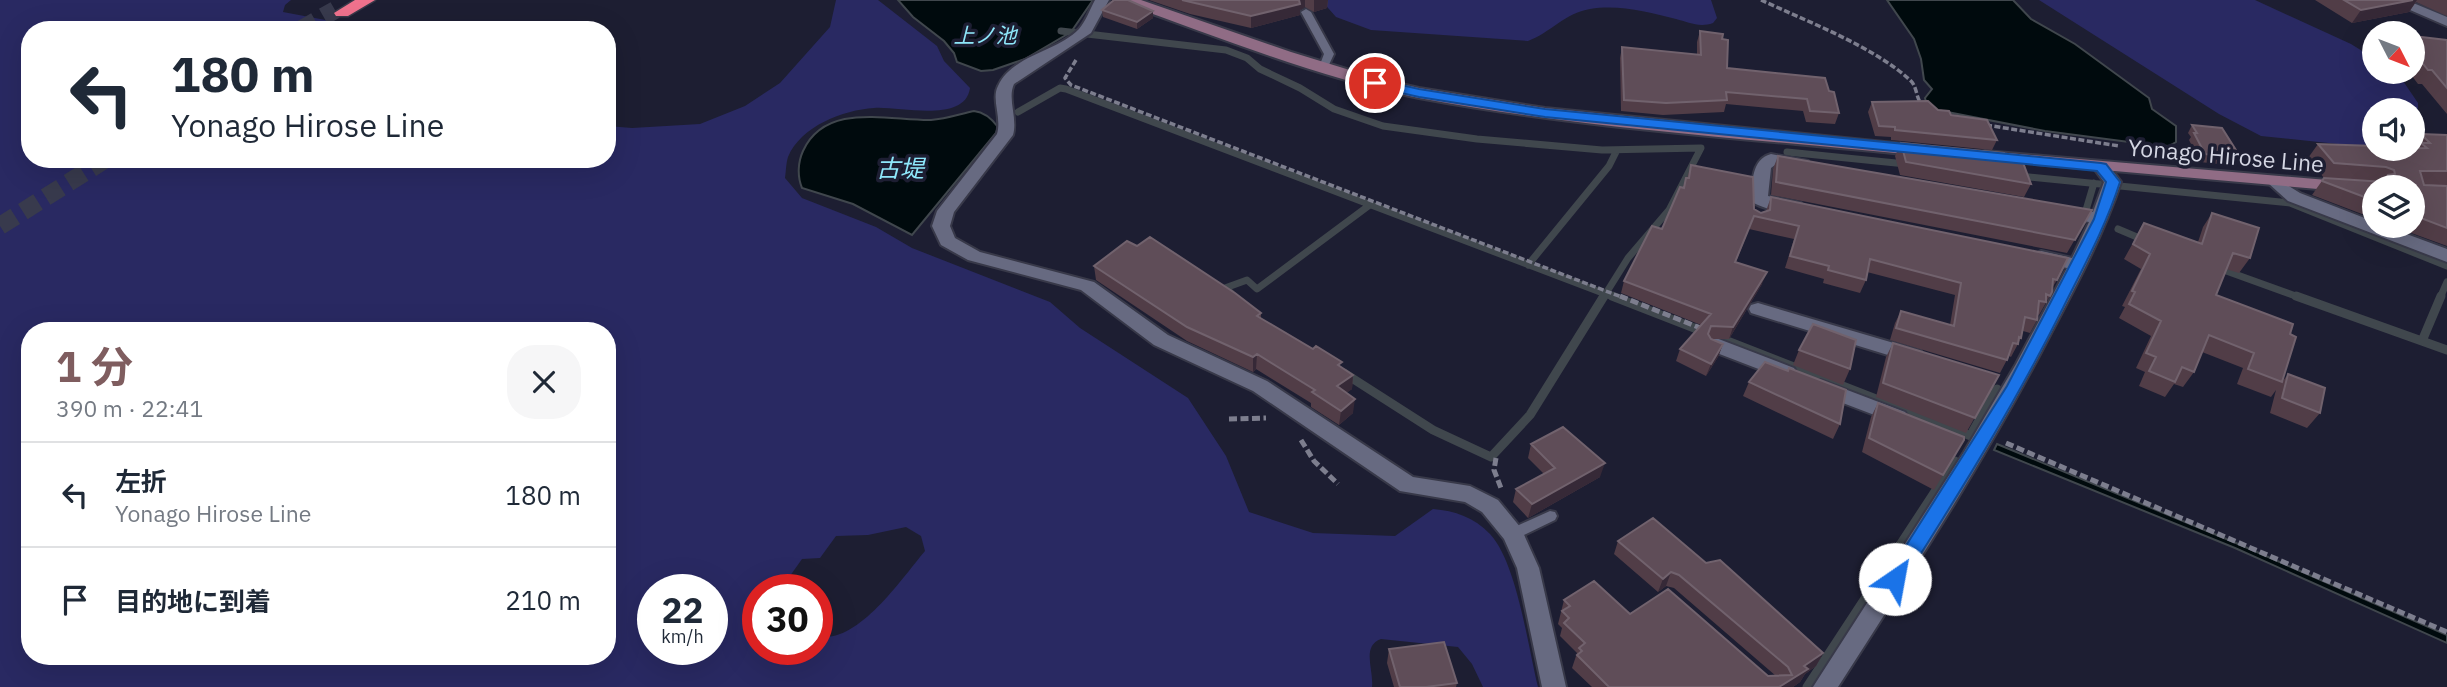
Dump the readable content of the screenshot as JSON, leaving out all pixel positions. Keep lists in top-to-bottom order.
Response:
{
  "streets": {
    "main road": ["Yonago Hirose Line"]
  },
  "water": ["上ノ池", "古堤"],
  "north": "bottom right",
  "page": {
    "turn": ["180 m", "Yonago Hirose Line"],
    "heading": ["1 分", "390 m · 22:41"],
    "list": [
      {
        "name": "左折",
        "note": "Yonago Hirose Line",
        "value": "180 m"
      },
      {
        "name": "目的地に到着",
        "value": "210 m"
      }
    ],
    "speed": "22 km/h",
    "limit": "30"
  }
}
